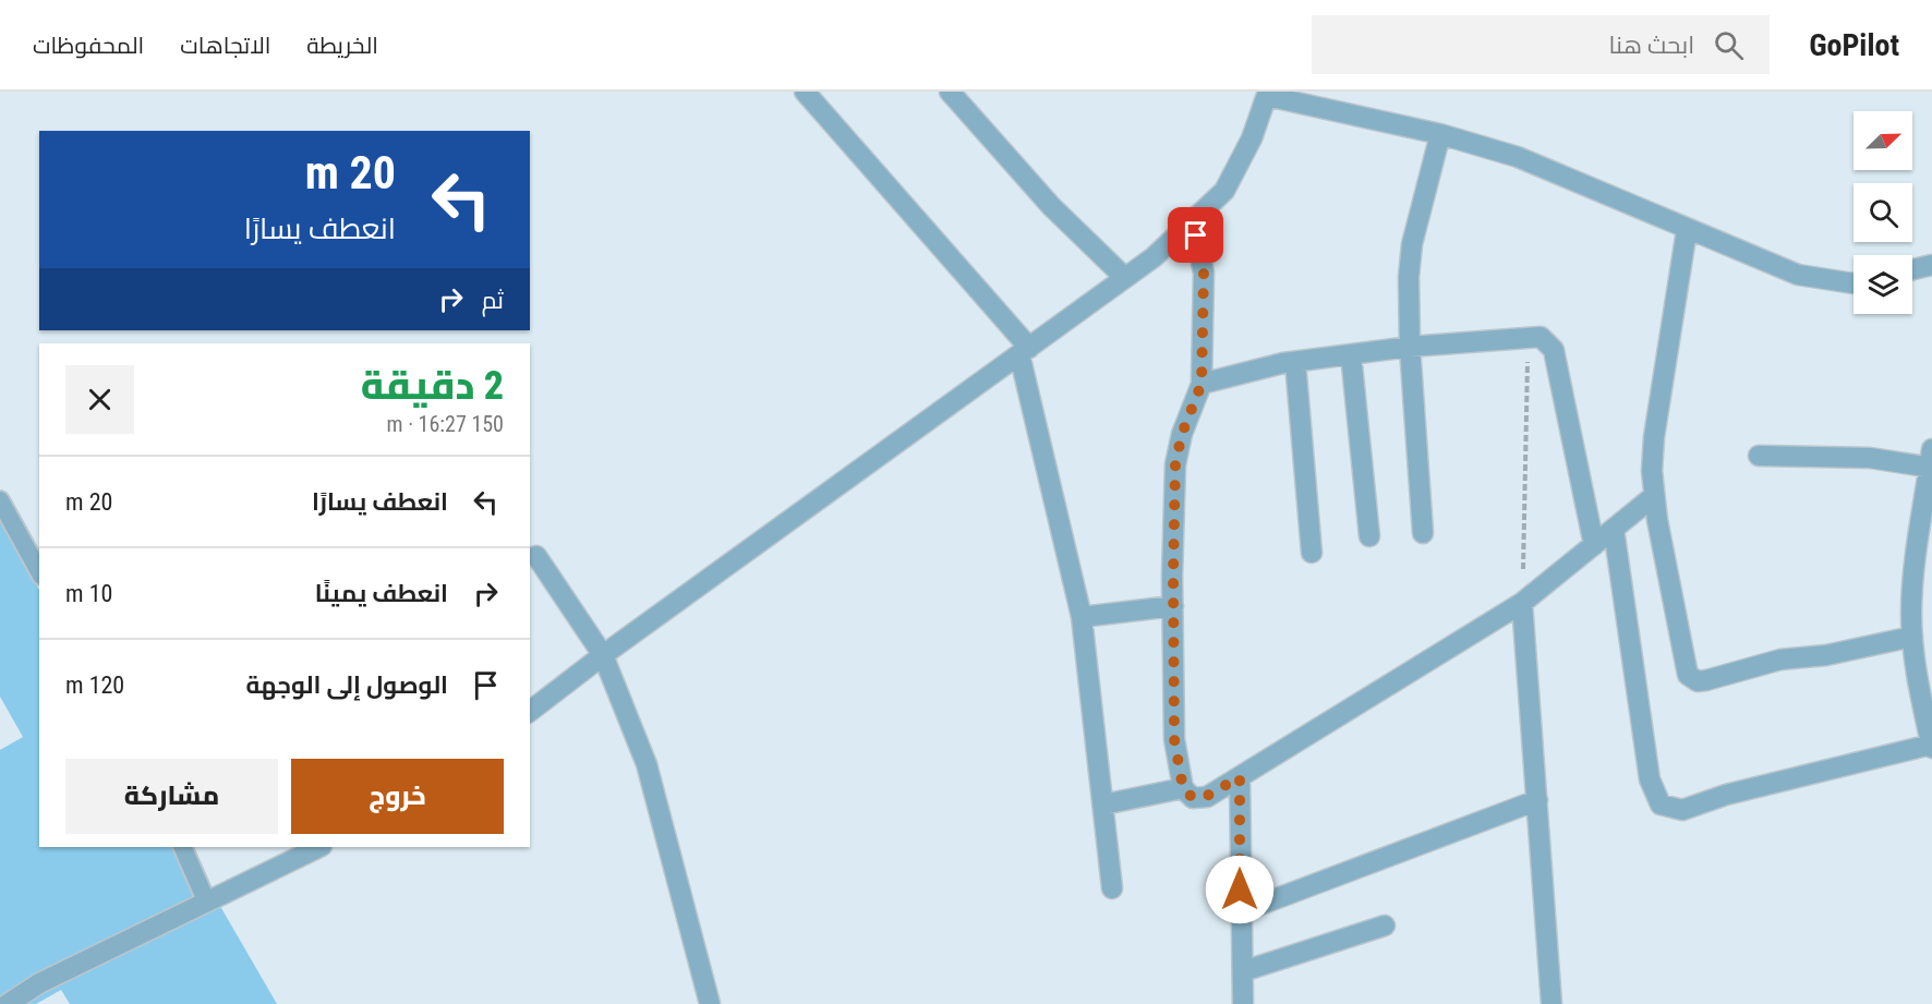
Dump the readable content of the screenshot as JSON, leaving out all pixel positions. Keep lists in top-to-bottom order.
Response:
{
  "north": "top right",
  "page": {
    "header": "GoPilot",
    "search": "ابحث هنا",
    "nav": ["الخريطة", "الاتجاهات", "المحفوظات"],
    "turn": ["20 m", "انعطف يسارًا"],
    "then": "ثم",
    "heading": ["2 دقيقة", "150 m · 16:27"],
    "list": [
      {
        "name": "انعطف يسارًا",
        "value": "20 m"
      },
      {
        "name": "انعطف يمينًا",
        "value": "10 m"
      },
      {
        "name": "الوصول إلى الوجهة",
        "value": "120 m"
      }
    ],
    "buttons": ["خروج", "مشاركة"]
  }
}
